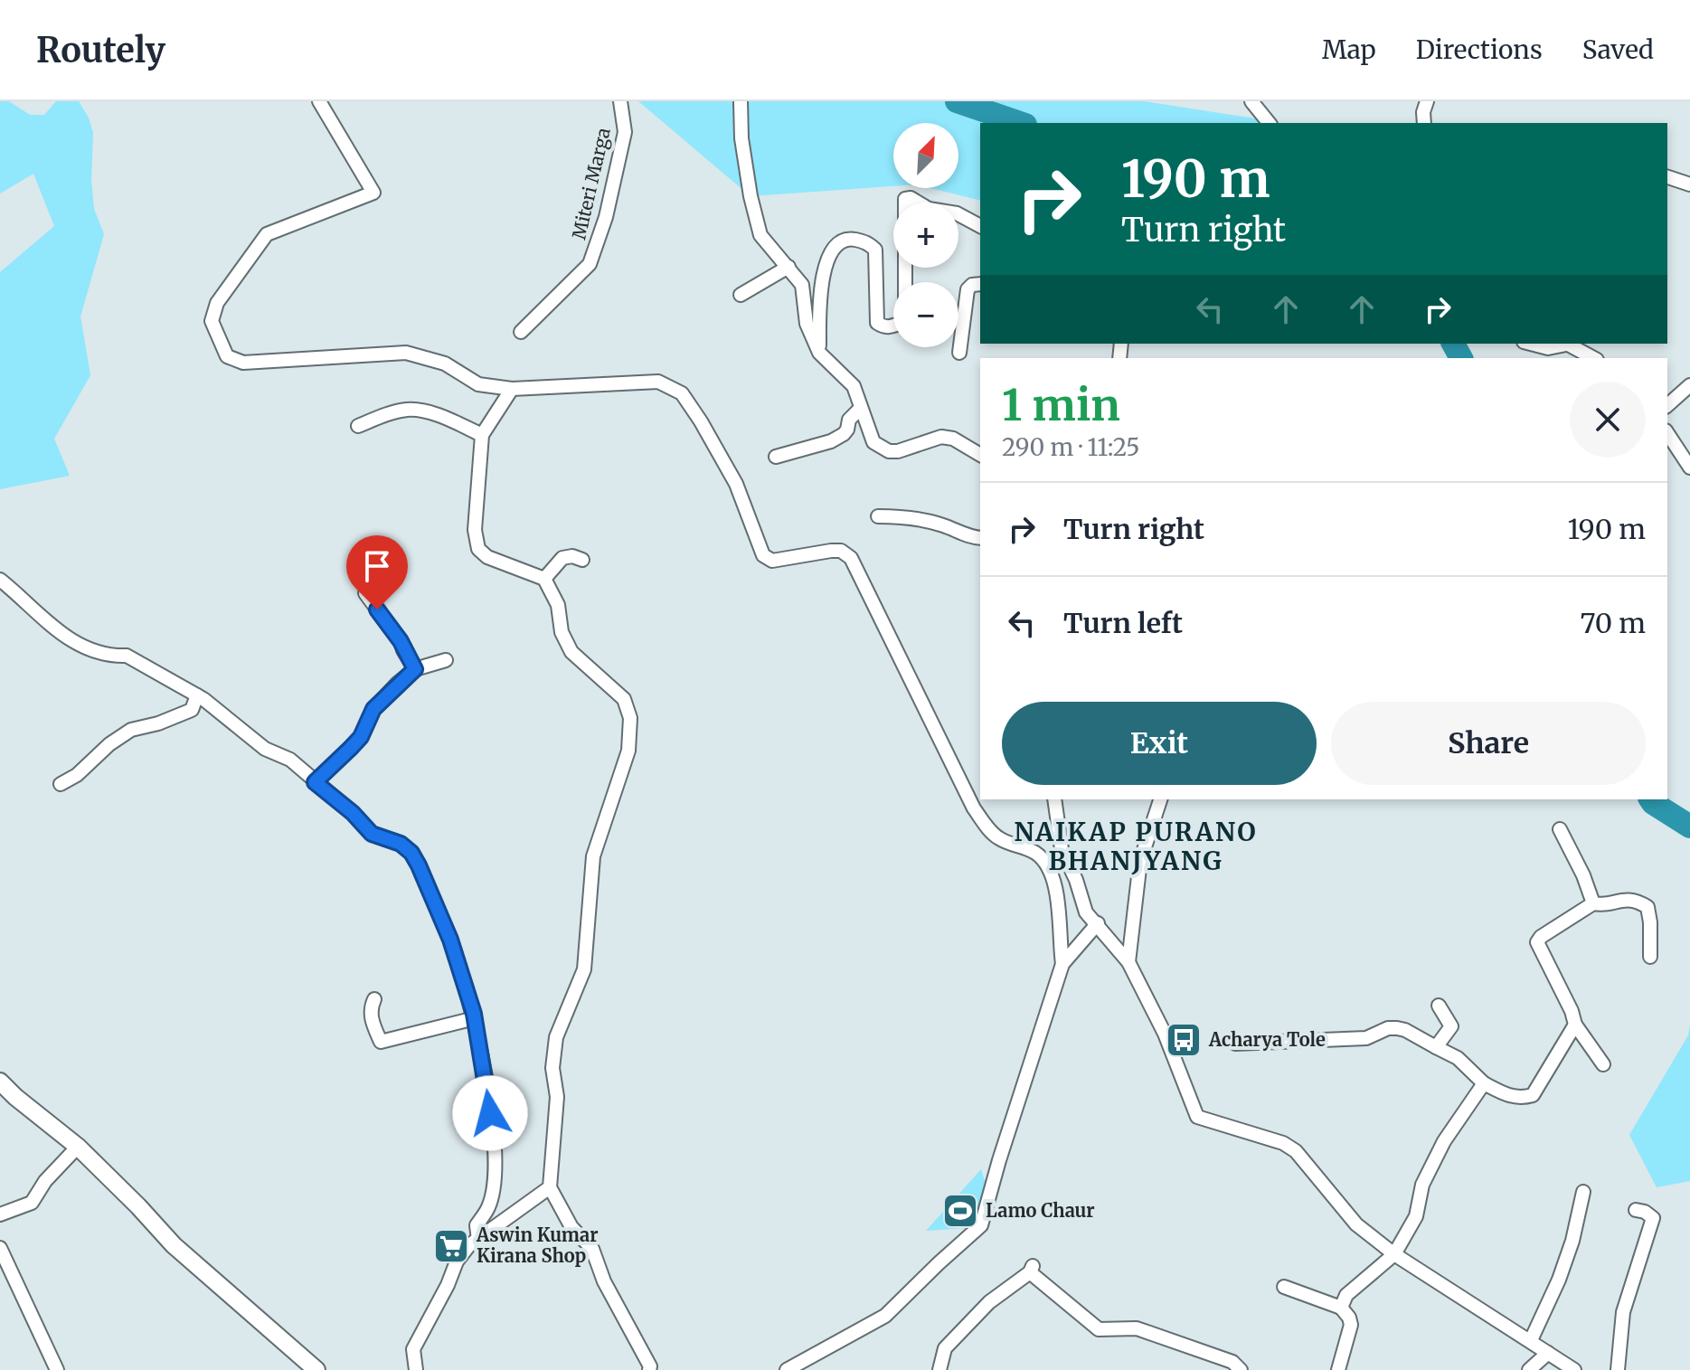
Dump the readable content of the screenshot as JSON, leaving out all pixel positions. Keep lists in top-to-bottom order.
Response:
{
  "streets": {
    "street": ["Miteri Marga"]
  },
  "districts": ["NAIKAP PURANO BHANJYANG"],
  "places": {
    "bus stop": ["Acharya Tole"],
    "sports": ["Lamo Chaur"],
    "supermarket": ["Aswin Kumar Kirana Shop"]
  },
  "north": "top right",
  "page": {
    "header": "Routely",
    "nav": ["Map", "Directions", "Saved"],
    "map_buttons": ["+", "−"],
    "turn": ["190 m", "Turn right"],
    "heading": ["1 min", "290 m · 11:25"],
    "list": [
      {
        "name": "Turn right",
        "value": "190 m"
      },
      {
        "name": "Turn left",
        "value": "70 m"
      }
    ],
    "buttons": ["Exit", "Share"]
  }
}
